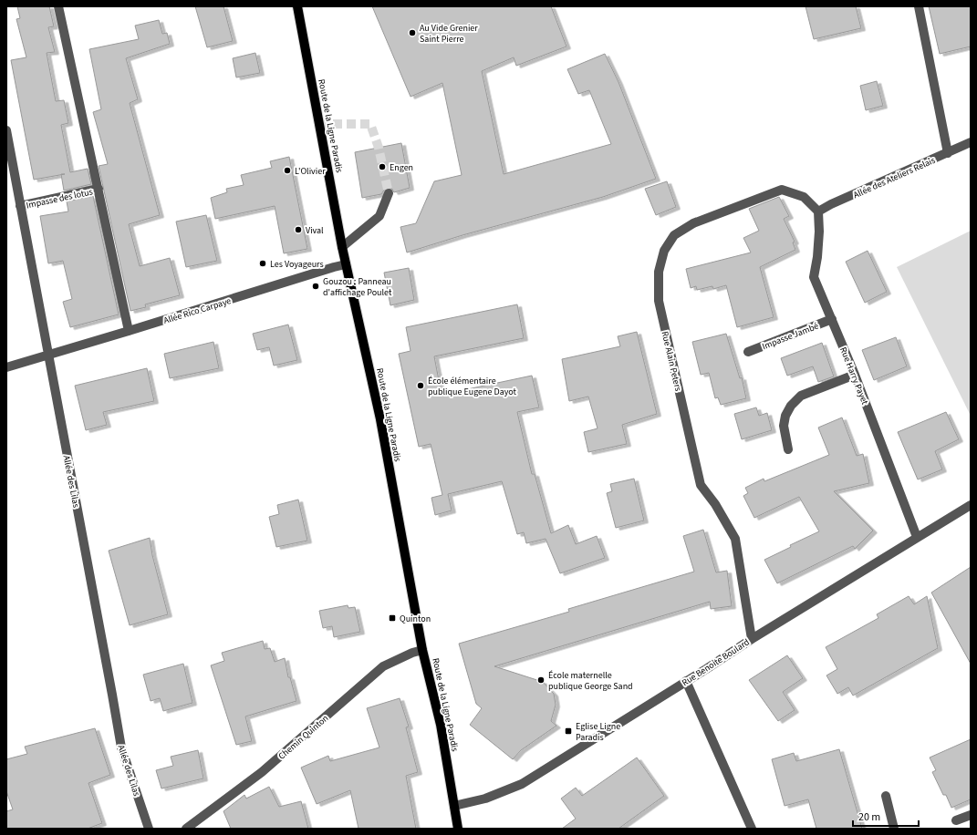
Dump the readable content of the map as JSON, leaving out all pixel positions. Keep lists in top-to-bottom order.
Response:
{
  "streets": {
    "main road": ["Route de la Ligne Paradis"],
    "street": [
      "Allée des Ateliers Relais",
      "Impasse des lotus",
      "Allée Rico Carpaye",
      "Impasse Jambé",
      "Rue Alain Peters",
      "Rue Harry Payet",
      "Allée des Lilas",
      "Rue Benoite Boulard",
      "Chemin Quinton"
    ]
  },
  "crossings": [
    ["Route de la Ligne Paradis", "Allée Rico Carpaye"],
    ["Route de la Ligne Paradis", "Rue Benoite Boulard"],
    ["Route de la Ligne Paradis", "Chemin Quinton"],
    ["Allée des Ateliers Relais", "Rue Alain Peters"],
    ["Allée des Ateliers Relais", "Rue Harry Payet"],
    ["Impasse des lotus", "Allée des Lilas"],
    ["Allée Rico Carpaye", "Allée des Lilas"],
    ["Impasse Jambé", "Rue Harry Payet"],
    ["Rue Alain Peters", "Rue Harry Payet"],
    ["Rue Alain Peters", "Rue Benoite Boulard"],
    ["Rue Harry Payet", "Rue Benoite Boulard"]
  ],
  "places": {
    "other": [
      "Au Vide Grenier Saint Pierre",
      "Engen",
      "L'Olivier",
      "Vival",
      "Les Voyageurs",
      "Gouzou : Panneau d'affichage Poulet",
      "École élémentaire publique Eugene Dayot",
      "École maternelle publique George Sand"
    ],
    "transit": ["Quinton", "Eglise Ligne Paradis"]
  },
  "scale_bar": "20 m"
}
